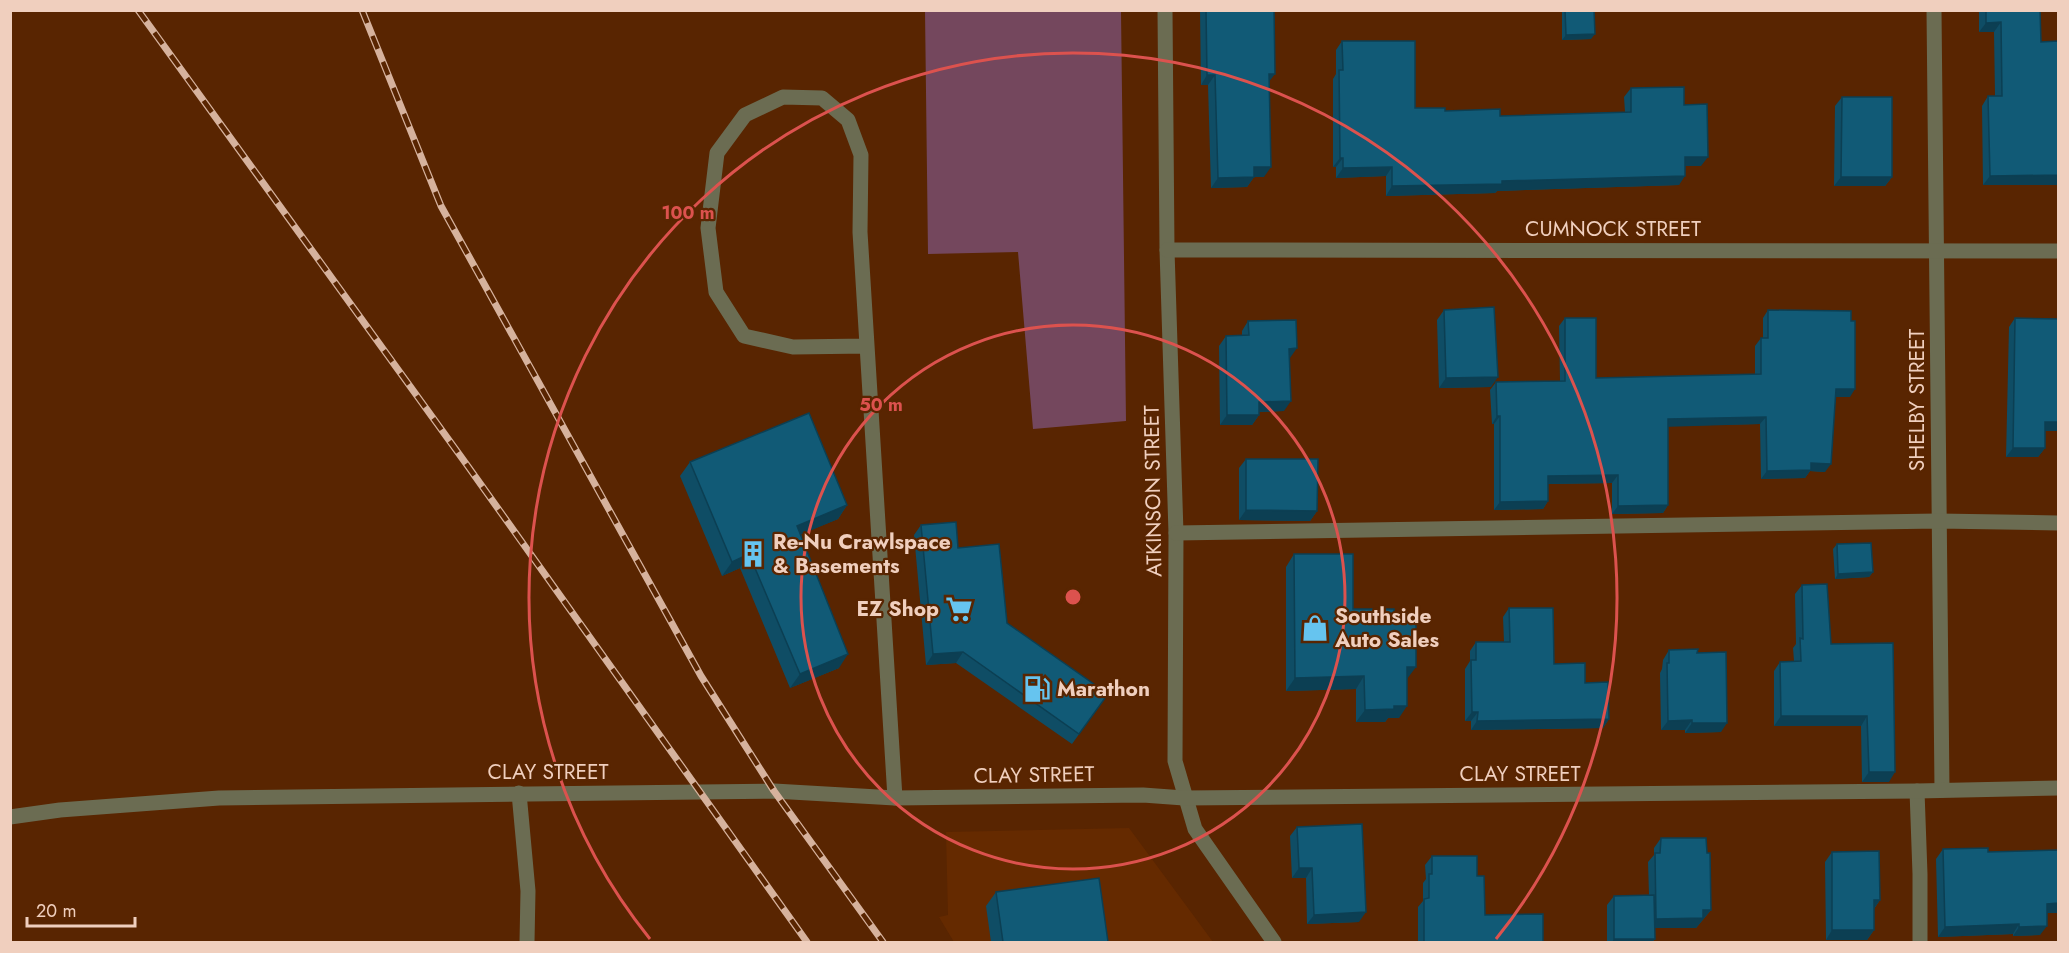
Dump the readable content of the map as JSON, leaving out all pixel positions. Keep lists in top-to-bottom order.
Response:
{
  "streets": {
    "street": [
      "CUMNOCK STREET",
      "SHELBY STREET",
      "ATKINSON STREET",
      "CLAY STREET"
    ]
  },
  "crossings": [
    ["CUMNOCK STREET", "SHELBY STREET"],
    ["CUMNOCK STREET", "ATKINSON STREET"],
    ["SHELBY STREET", "CLAY STREET"],
    ["ATKINSON STREET", "CLAY STREET"]
  ],
  "places": {
    "building": ["Re-Nu Crawlspace & Basements"],
    "supermarket": ["EZ Shop"],
    "shop": ["Southside Auto Sales"],
    "fuel station": ["Marathon"]
  },
  "scale_bar": "20 m",
  "rings": ["100 m", "50 m"]
}
